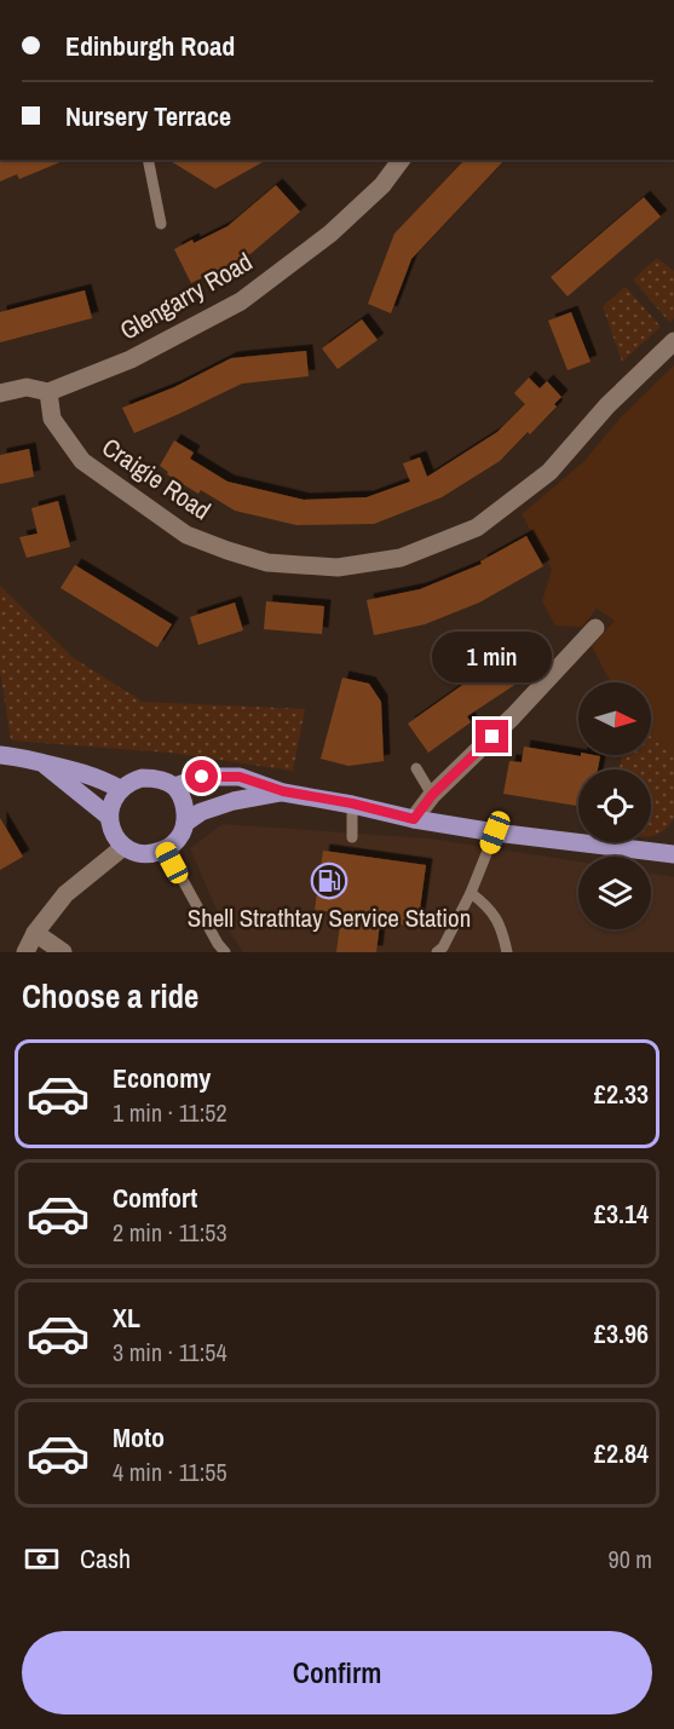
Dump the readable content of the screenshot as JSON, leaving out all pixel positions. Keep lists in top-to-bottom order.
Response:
{
  "streets": {
    "street": ["Glengarry Road", "Craigie Road"]
  },
  "crossings": [
    ["Glengarry Road", "Craigie Road"]
  ],
  "places": {
    "fuel station": ["Shell Strathtay Service Station"]
  },
  "north": "right",
  "page": {
    "banner": ["Edinburgh Road", "Nursery Terrace"],
    "bubble": "1 min",
    "heading": "Choose a ride",
    "list": [
      {
        "name": "Economy",
        "note": "1 min · 11:52",
        "value": "£2.33"
      },
      {
        "name": "Comfort",
        "note": "2 min · 11:53",
        "value": "£3.14"
      },
      {
        "name": "XL",
        "note": "3 min · 11:54",
        "value": "£3.96"
      },
      {
        "name": "Moto",
        "note": "4 min · 11:55",
        "value": "£2.84"
      }
    ],
    "pay": ["Cash", "90 m"],
    "buttons": "Confirm"
  }
}
